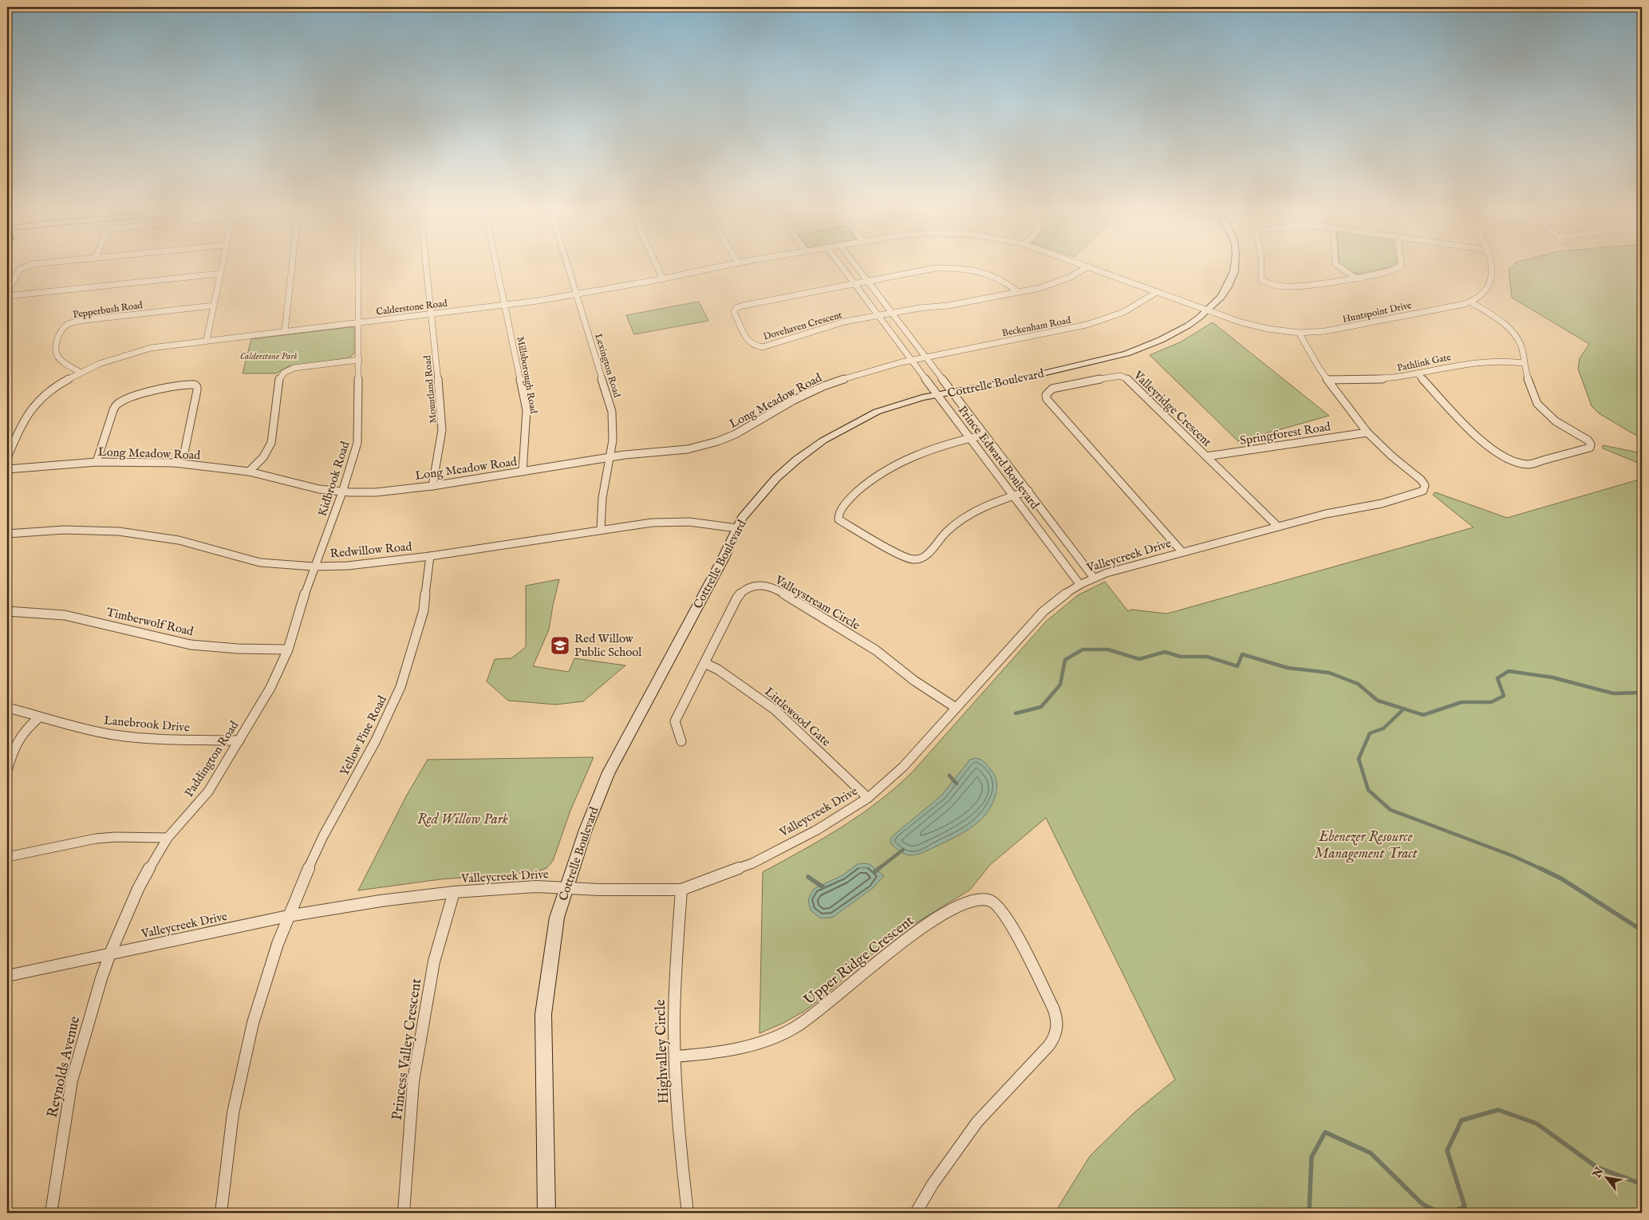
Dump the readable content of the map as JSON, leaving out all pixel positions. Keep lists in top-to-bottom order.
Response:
{
  "streets": {
    "main road": ["Cottrelle Boulevard"],
    "street": [
      "Calderstone Road",
      "Pepperbush Road",
      "Huntspoint Drive",
      "Dovehaven Crescent",
      "Beckenham Road",
      "Pathlink Gate",
      "Lexington Road",
      "Millsborough Road",
      "Mountland Road",
      "Long Meadow Road",
      "Valleyridge Crescent",
      "Springforest Road",
      "Prince Edward Boulevard",
      "Kidbrook Road",
      "Redwillow Road",
      "Valleycreek Drive",
      "Valleystream Circle",
      "Timberwolf Road",
      "Littlewood Gate",
      "Lanebrook Drive",
      "Yellow Pine Road",
      "Paddington Road",
      "Upper Ridge Crescent",
      "Princess Valley Crescent",
      "Highvalley Circle",
      "Reynolds Avenue"
    ]
  },
  "crossings": [
    ["Calderstone Road", "Pepperbush Road"],
    ["Calderstone Road", "Huntspoint Drive"],
    ["Calderstone Road", "Beckenham Road"],
    ["Calderstone Road", "Lexington Road"],
    ["Calderstone Road", "Millsborough Road"],
    ["Calderstone Road", "Cottrelle Boulevard"],
    ["Calderstone Road", "Mountland Road"],
    ["Calderstone Road", "Kidbrook Road"],
    ["Huntspoint Drive", "Cottrelle Boulevard"],
    ["Huntspoint Drive", "Valleycreek Drive"],
    ["Dovehaven Crescent", "Prince Edward Boulevard"],
    ["Beckenham Road", "Long Meadow Road"],
    ["Beckenham Road", "Prince Edward Boulevard"],
    ["Pathlink Gate", "Valleycreek Drive"],
    ["Lexington Road", "Long Meadow Road"],
    ["Lexington Road", "Redwillow Road"],
    ["Millsborough Road", "Long Meadow Road"],
    ["Cottrelle Boulevard", "Prince Edward Boulevard"],
    ["Cottrelle Boulevard", "Redwillow Road"],
    ["Cottrelle Boulevard", "Valleycreek Drive"],
    ["Mountland Road", "Long Meadow Road"],
    ["Long Meadow Road", "Prince Edward Boulevard"],
    ["Long Meadow Road", "Kidbrook Road"],
    ["Valleyridge Crescent", "Springforest Road"],
    ["Valleyridge Crescent", "Valleycreek Drive"],
    ["Springforest Road", "Valleycreek Drive"],
    ["Prince Edward Boulevard", "Valleycreek Drive"],
    ["Kidbrook Road", "Redwillow Road"],
    ["Kidbrook Road", "Paddington Road"],
    ["Redwillow Road", "Yellow Pine Road"],
    ["Redwillow Road", "Paddington Road"],
    ["Valleycreek Drive", "Valleystream Circle"],
    ["Valleycreek Drive", "Littlewood Gate"],
    ["Valleycreek Drive", "Yellow Pine Road"],
    ["Valleycreek Drive", "Paddington Road"],
    ["Valleycreek Drive", "Princess Valley Crescent"],
    ["Valleycreek Drive", "Highvalley Circle"],
    ["Valleycreek Drive", "Reynolds Avenue"],
    ["Valleystream Circle", "Littlewood Gate"],
    ["Timberwolf Road", "Paddington Road"],
    ["Lanebrook Drive", "Paddington Road"],
    ["Paddington Road", "Reynolds Avenue"],
    ["Upper Ridge Crescent", "Highvalley Circle"]
  ],
  "parks": ["Calderstone Park", "Red Willow Park", "Ebenezer Resource Management Tract"],
  "places": {
    "school or university": ["Red Willow Public School"]
  },
  "north": "top left"
}
